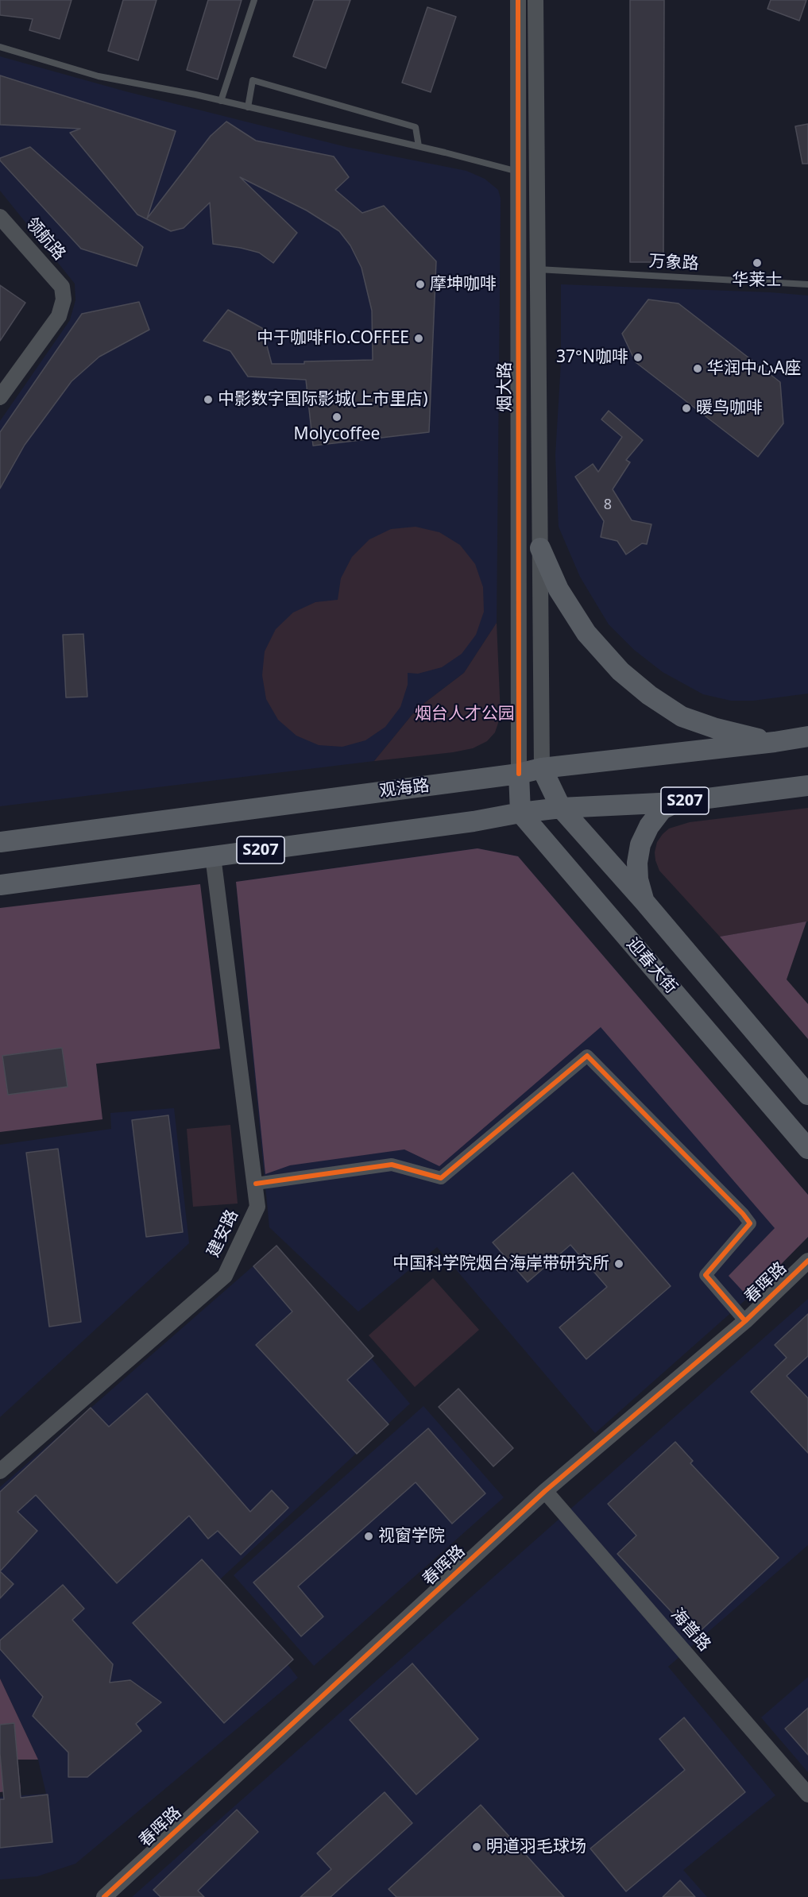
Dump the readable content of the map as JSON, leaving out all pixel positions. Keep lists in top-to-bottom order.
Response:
{
  "streets": {
    "main road": ["观海路", "S207", "迎春大街"],
    "street": [
      "领航路",
      "烟大路",
      "建安路",
      "春晖路",
      "海普路"
    ],
    "lane": ["万象路"]
  },
  "crossings": [
    ["万象路", "烟大路"],
    ["烟大路", "观海路"],
    ["S207", "迎春大街"],
    ["S207", "建安路"],
    ["春晖路", "海普路"]
  ],
  "parks": ["烟台人才公园"],
  "places": [
    "华莱士",
    "摩坤咖啡",
    "中于咖啡Flo.COFFEE",
    "37°N咖啡",
    "华润中心A座",
    "中影数字国际影城(上市里店)",
    "暖鸟咖啡",
    "Molycoffee",
    "中国科学院烟台海岸带研究所",
    "视窗学院",
    "明道羽毛球场"
  ],
  "house_numbers": ["8"]
}
